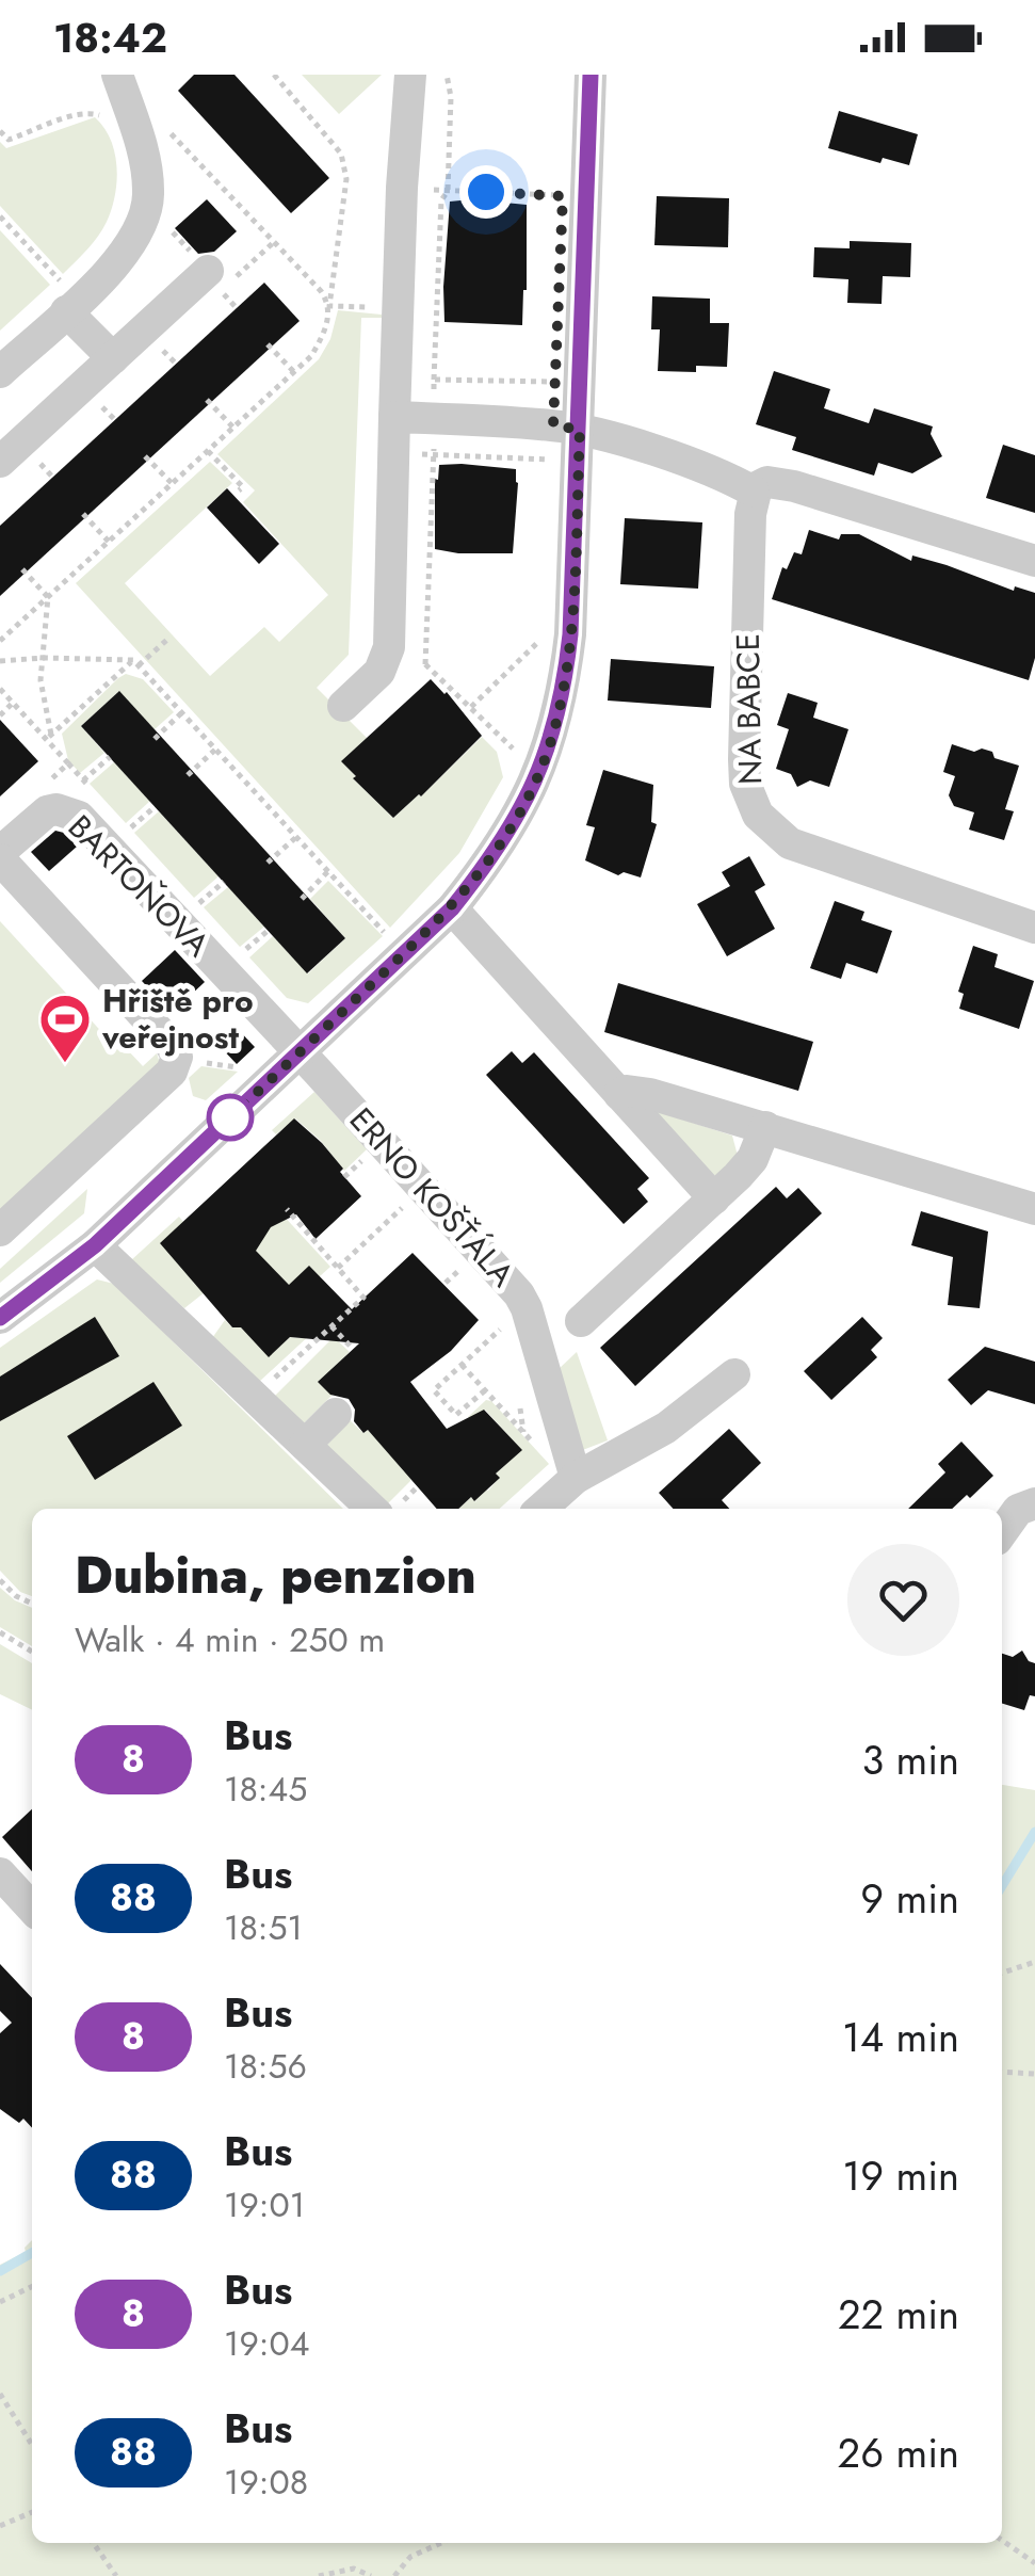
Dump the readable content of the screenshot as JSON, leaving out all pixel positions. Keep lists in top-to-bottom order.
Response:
{
  "streets": {
    "street": ["NA BABCE", "BARTOŇOVA", "ERNO KOŠŤÁLA"]
  },
  "crossings": [
    ["BARTOŇOVA", "ERNO KOŠŤÁLA"]
  ],
  "places": {
    "sports": ["Hřiště pro veřejnost"]
  },
  "lines": ["bus line 8"],
  "page": {
    "status": "18:42",
    "heading": ["Dubina, penzion", "Walk · 4 min · 250 m"],
    "list": [
      {
        "mark": "8",
        "name": "Bus",
        "note": "18:45",
        "value": "3 min"
      },
      {
        "mark": "88",
        "name": "Bus",
        "note": "18:51",
        "value": "9 min"
      },
      {
        "mark": "8",
        "name": "Bus",
        "note": "18:56",
        "value": "14 min"
      },
      {
        "mark": "88",
        "name": "Bus",
        "note": "19:01",
        "value": "19 min"
      },
      {
        "mark": "8",
        "name": "Bus",
        "note": "19:04",
        "value": "22 min"
      },
      {
        "mark": "88",
        "name": "Bus",
        "note": "19:08",
        "value": "26 min"
      }
    ]
  }
}
